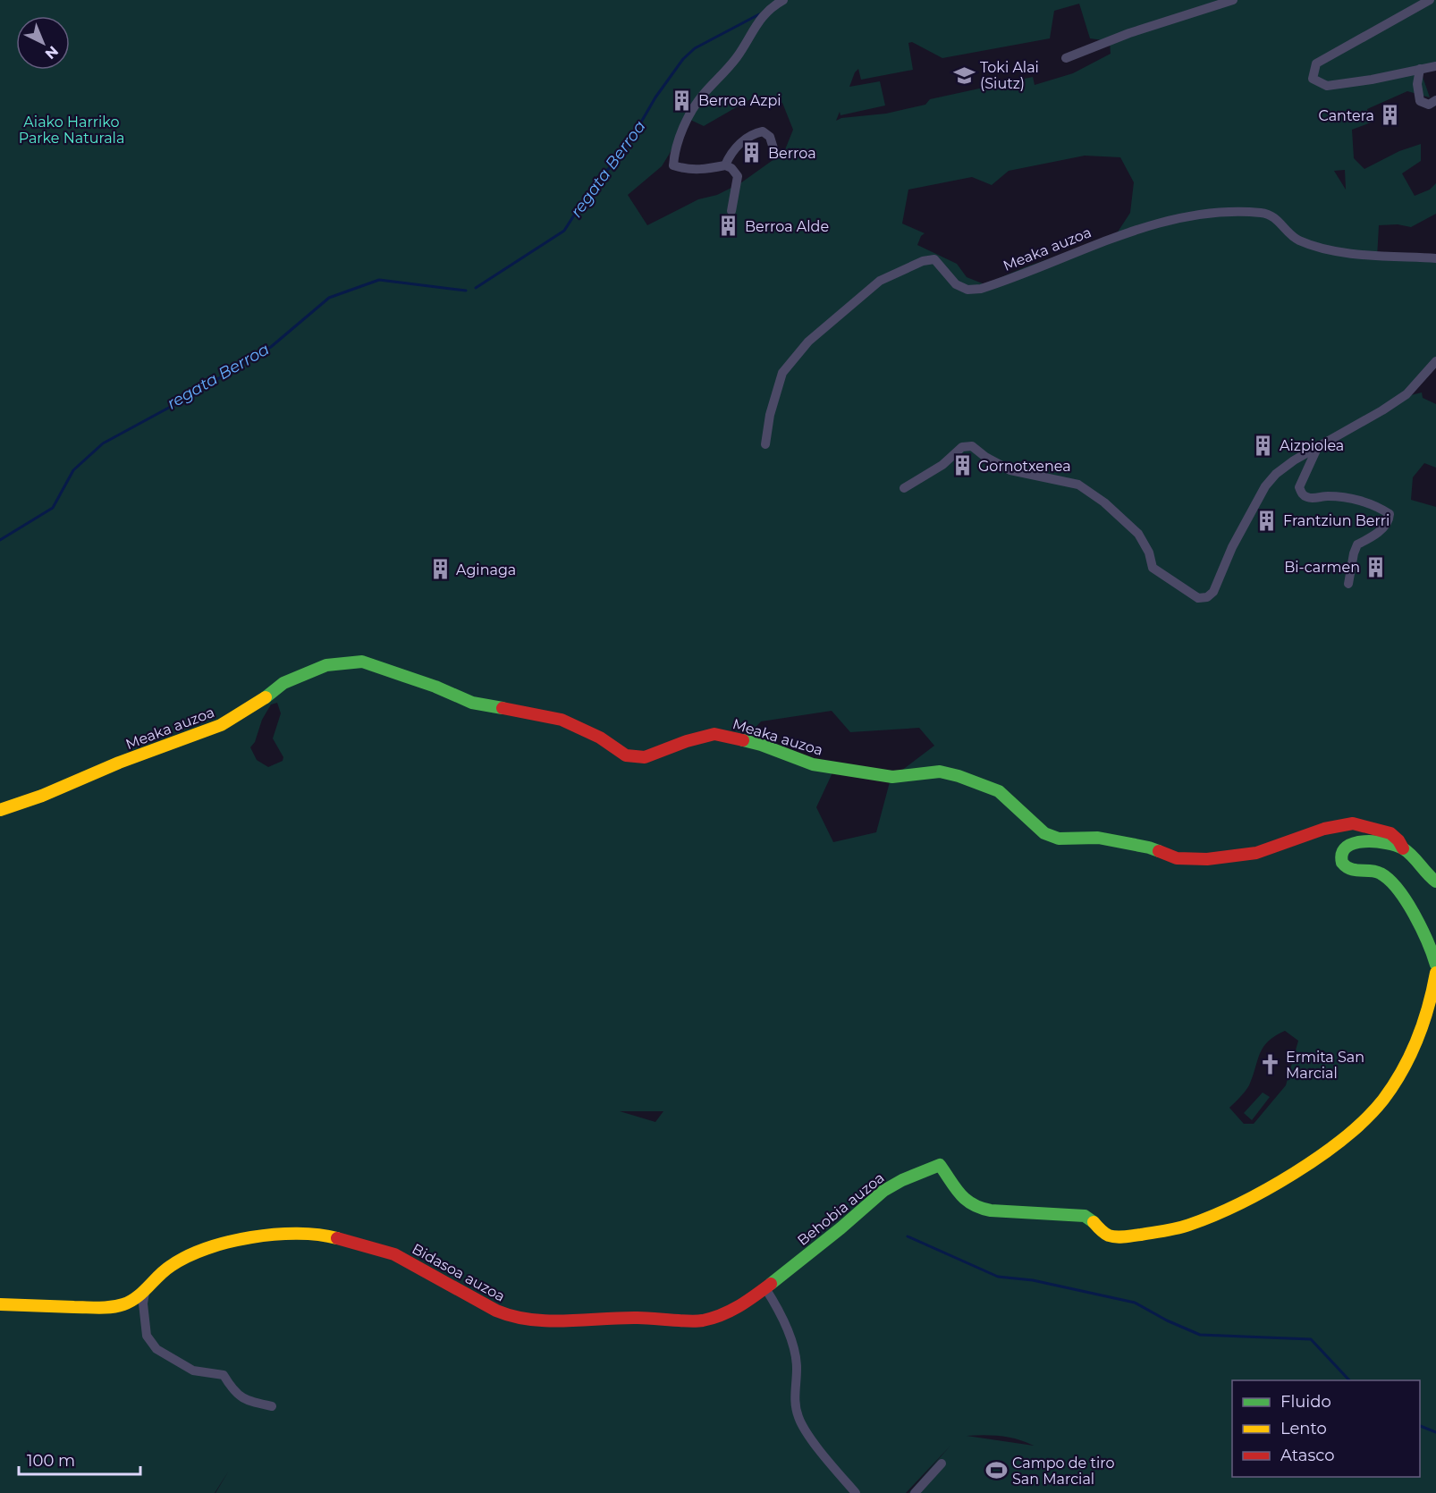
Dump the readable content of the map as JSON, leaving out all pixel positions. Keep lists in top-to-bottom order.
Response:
{
  "streets": {
    "street": ["Meaka auzoa", "Behobia auzoa", "Bidasoa auzoa"]
  },
  "crossings": [
    ["Behobia auzoa", "Bidasoa auzoa"]
  ],
  "water": ["regata Berroa"],
  "parks": ["Aiako Harriko Parke Naturala"],
  "places": {
    "school or university": ["Toki Alai (Siutz)"],
    "building": [
      "Berroa Azpi",
      "Cantera",
      "Berroa",
      "Berroa Alde",
      "Aizpiolea",
      "Gornotxenea",
      "Frantziun Berri",
      "Bi-carmen",
      "Aginaga"
    ],
    "church": ["Ermita San Marcial"],
    "sports": ["Campo de tiro San Marcial"]
  },
  "legend": ["Fluido", "Lento", "Atasco"],
  "scale_bar": "100 m",
  "north": "bottom right"
}
